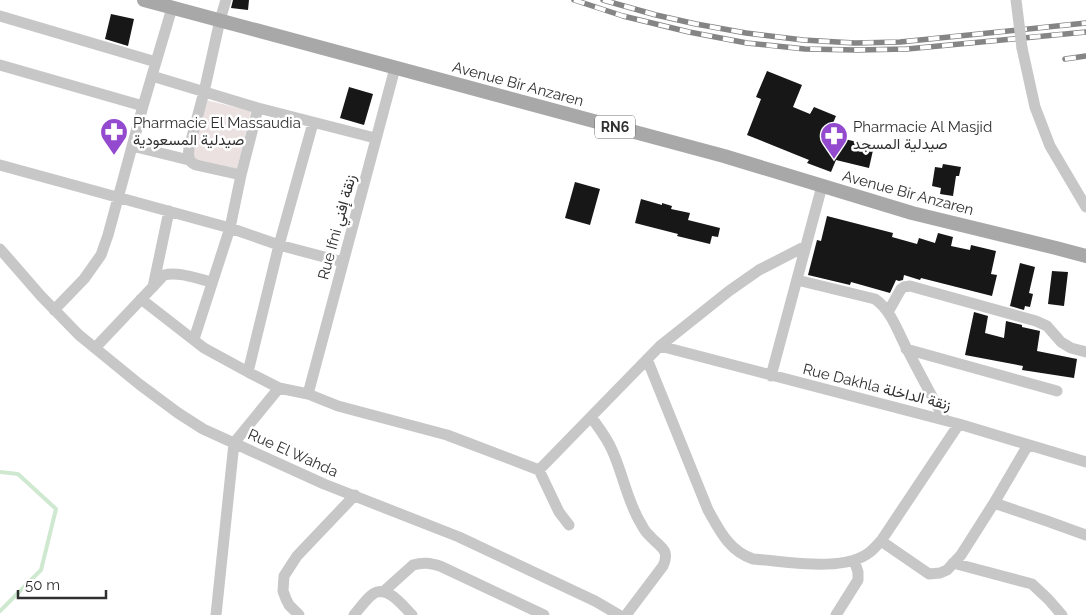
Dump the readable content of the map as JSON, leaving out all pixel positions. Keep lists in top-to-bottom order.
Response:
{
  "streets": {
    "main road": ["Avenue Bir Anzaren", "RN6"],
    "street": ["Rue Ifni زنقة إفني", "Rue Dakhla زنقة الداخلة", "Rue El Wahda"]
  },
  "crossings": [
    ["Avenue Bir Anzaren", "Rue Ifni زنقة إفني"]
  ],
  "places": {
    "pharmacy": ["Pharmacie El Massaudia صيدلية المسعودية", "Pharmacie Al Masjid صيدلية المسجد"]
  },
  "scale_bar": "50 m"
}
